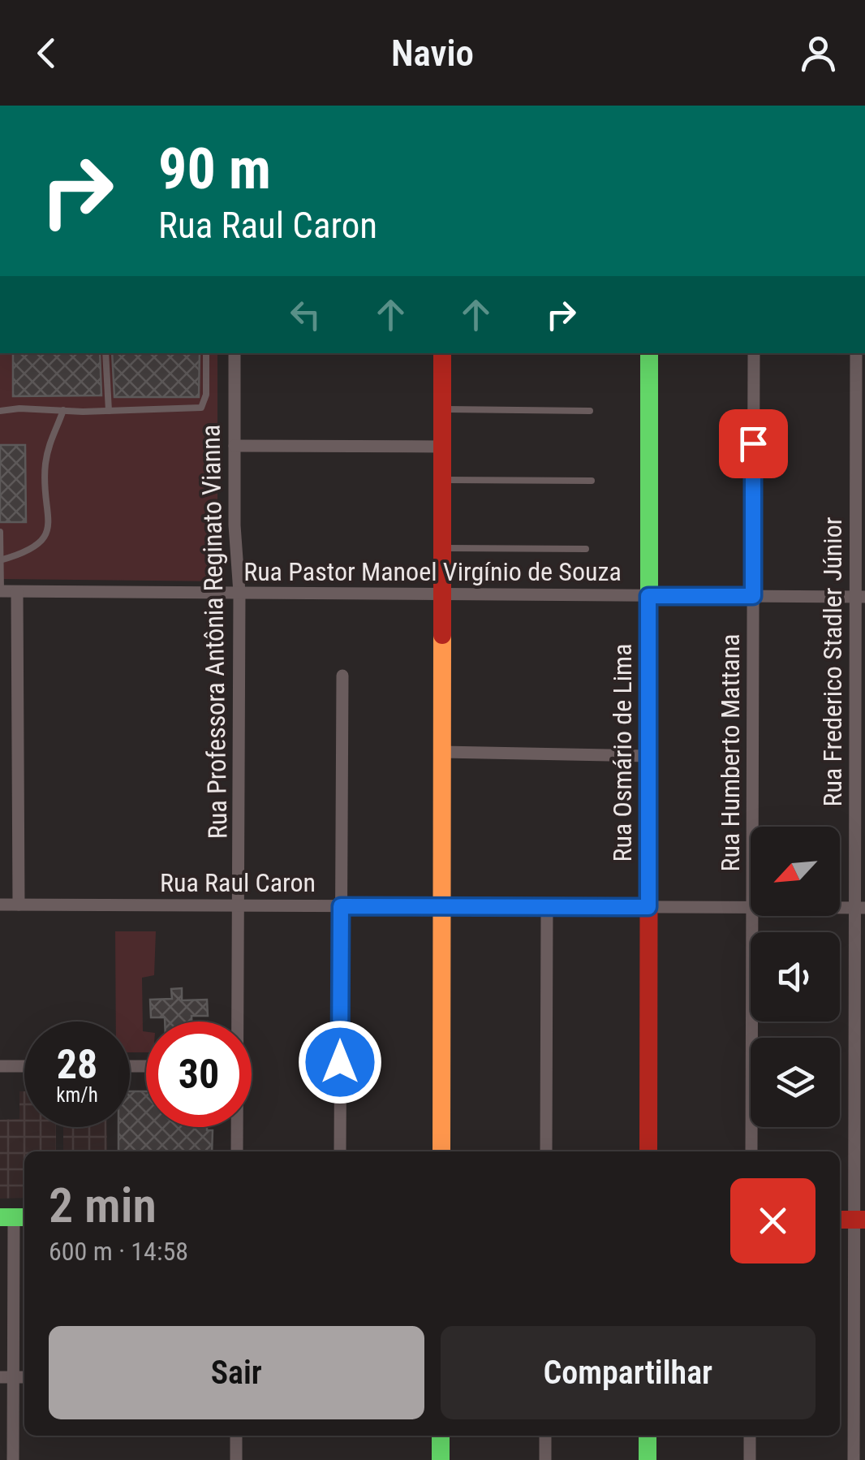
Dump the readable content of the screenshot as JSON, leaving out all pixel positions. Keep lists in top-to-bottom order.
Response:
{
  "streets": {
    "street": [
      "Rua Pastor Manoel Virgínio de Souza",
      "Rua Professora Antônia Reginato Vianna",
      "Rua Frederico Stadler Júnior",
      "Rua Osmário de Lima",
      "Rua Humberto Mattana",
      "Rua Raul Caron"
    ]
  },
  "crossings": [
    ["Rua Pastor Manoel Virgínio de Souza", "Rua Professora Antônia Reginato Vianna"],
    ["Rua Pastor Manoel Virgínio de Souza", "Rua Frederico Stadler Júnior"],
    ["Rua Pastor Manoel Virgínio de Souza", "Rua Osmário de Lima"],
    ["Rua Pastor Manoel Virgínio de Souza", "Rua Humberto Mattana"],
    ["Rua Professora Antônia Reginato Vianna", "Rua Raul Caron"],
    ["Rua Frederico Stadler Júnior", "Rua Raul Caron"],
    ["Rua Osmário de Lima", "Rua Raul Caron"]
  ],
  "north": "bottom left",
  "page": {
    "header": "Navio",
    "turn": ["90 m", "Rua Raul Caron"],
    "speed": "28 km/h",
    "limit": "30",
    "heading": ["2 min", "600 m · 14:58"],
    "buttons": ["Sair", "Compartilhar"]
  }
}
